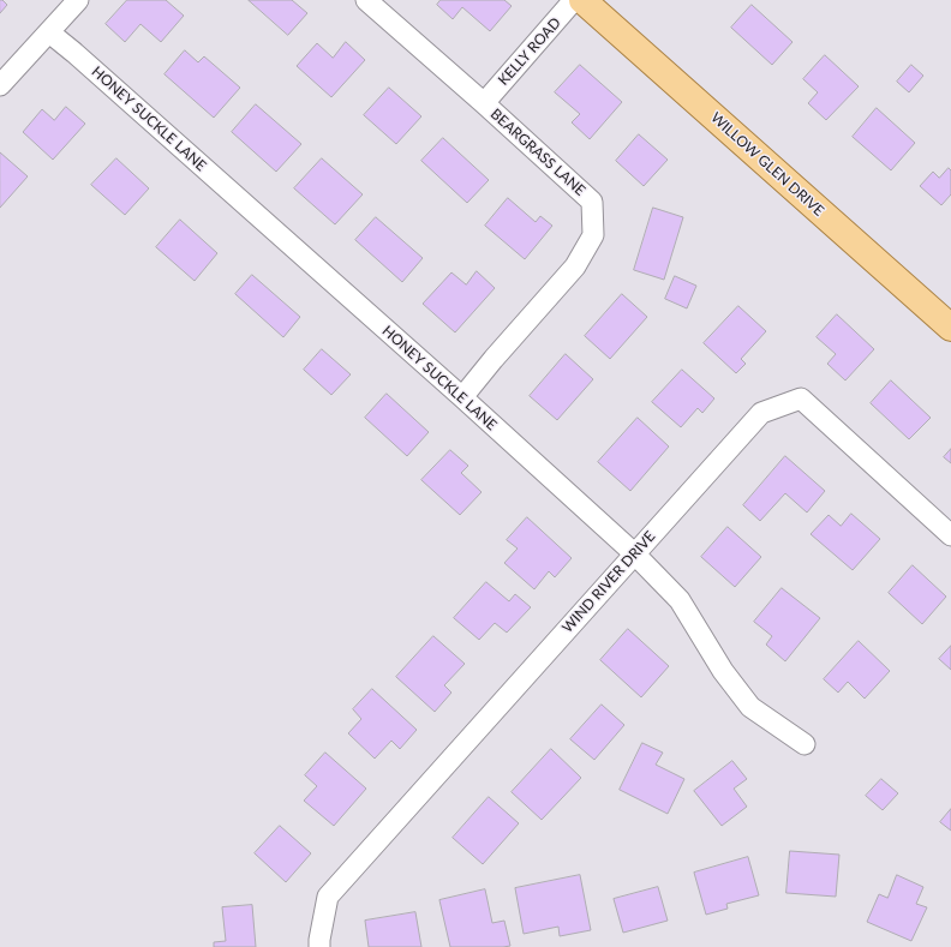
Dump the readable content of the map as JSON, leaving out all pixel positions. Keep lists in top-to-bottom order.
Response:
{
  "streets": {
    "main road": ["WILLOW GLEN DRIVE"],
    "street": [
      "KELLY ROAD",
      "HONEY SUCKLE LANE",
      "BEARGRASS LANE",
      "WIND RIVER DRIVE"
    ]
  },
  "crossings": [
    ["KELLY ROAD", "BEARGRASS LANE"],
    ["HONEY SUCKLE LANE", "BEARGRASS LANE"],
    ["HONEY SUCKLE LANE", "WIND RIVER DRIVE"]
  ]
}
